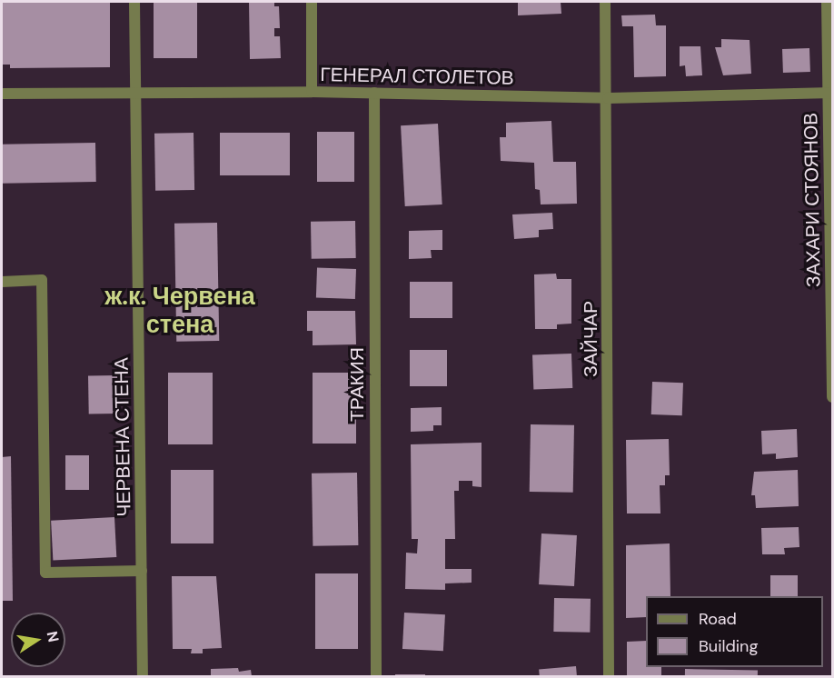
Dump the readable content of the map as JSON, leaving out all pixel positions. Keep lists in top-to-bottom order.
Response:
{
  "streets": {
    "street": [
      "ГЕНЕРАЛ СТОЛЕТОВ",
      "ЗАХАРИ СТОЯНОВ",
      "ЗАЙЧАР",
      "ТРАКИЯ",
      "ЧЕРВЕНА СТЕНА"
    ]
  },
  "crossings": [
    ["ГЕНЕРАЛ СТОЛЕТОВ", "ЗАХАРИ СТОЯНОВ"],
    ["ГЕНЕРАЛ СТОЛЕТОВ", "ЗАЙЧАР"],
    ["ГЕНЕРАЛ СТОЛЕТОВ", "ТРАКИЯ"],
    ["ГЕНЕРАЛ СТОЛЕТОВ", "ЧЕРВЕНА СТЕНА"]
  ],
  "districts": ["ж.к. Червена стена"],
  "legend": ["Road", "Building"],
  "north": "right"
}
